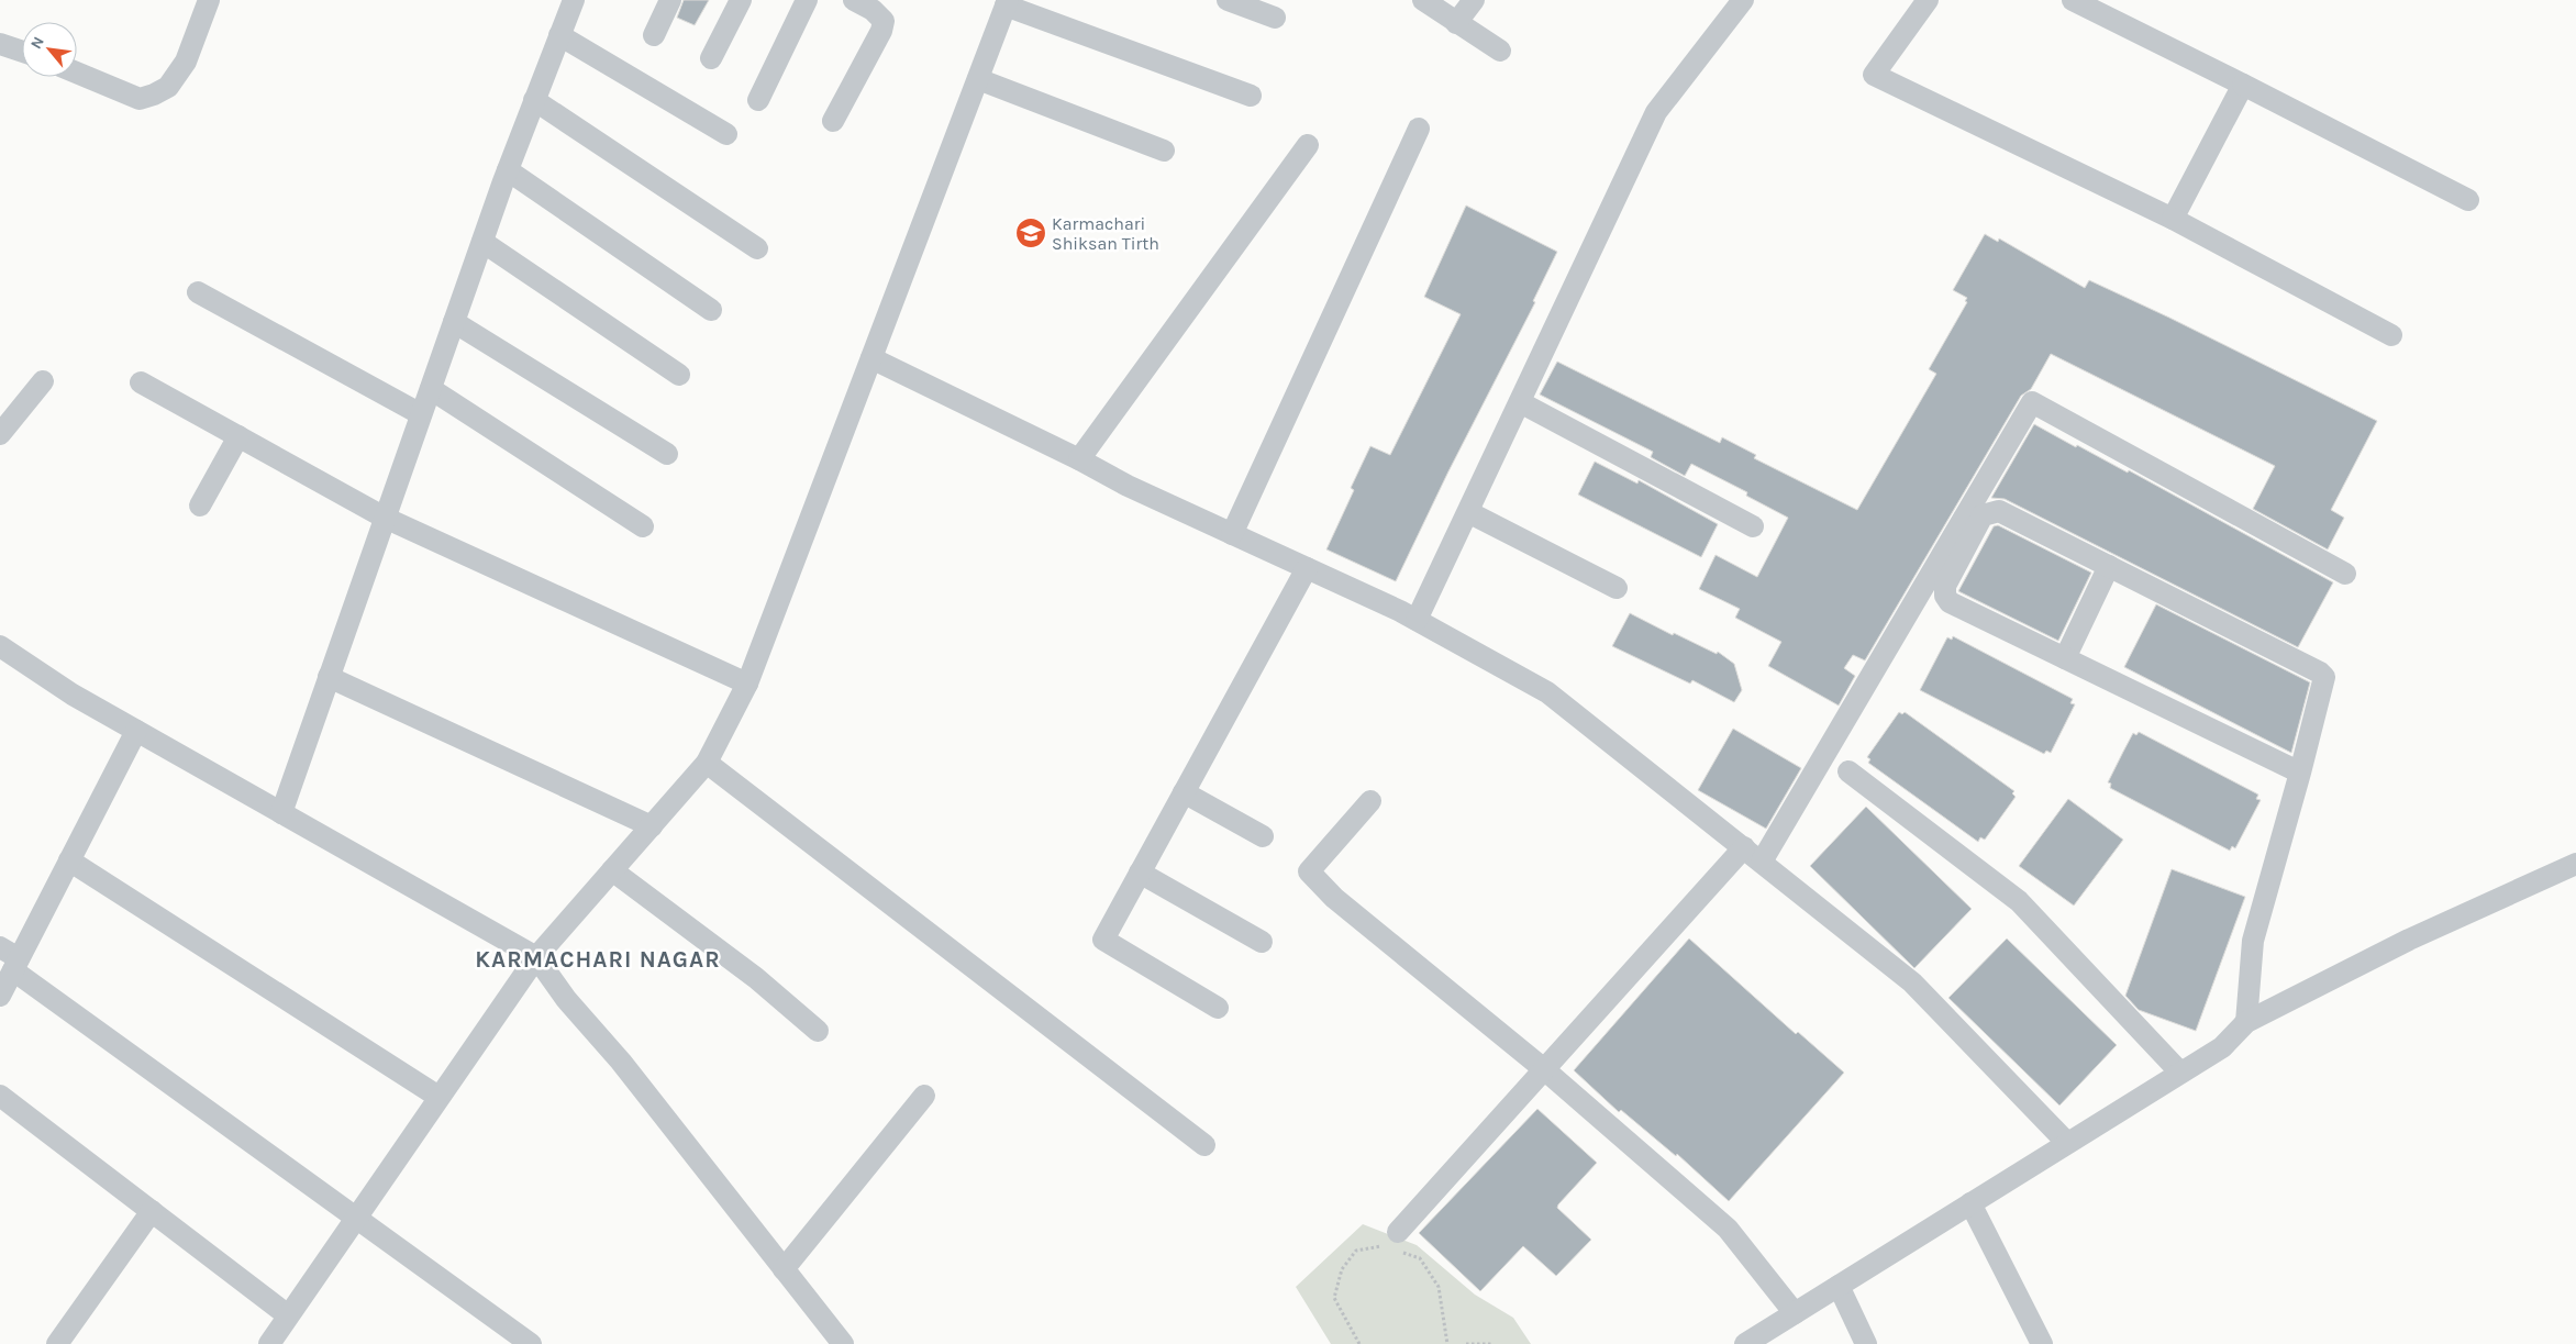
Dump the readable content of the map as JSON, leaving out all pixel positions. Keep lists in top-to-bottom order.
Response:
{
  "districts": ["KARMACHARI NAGAR"],
  "places": {
    "school or university": ["Karmachari Shiksan Tirth"]
  },
  "north": "top left"
}
